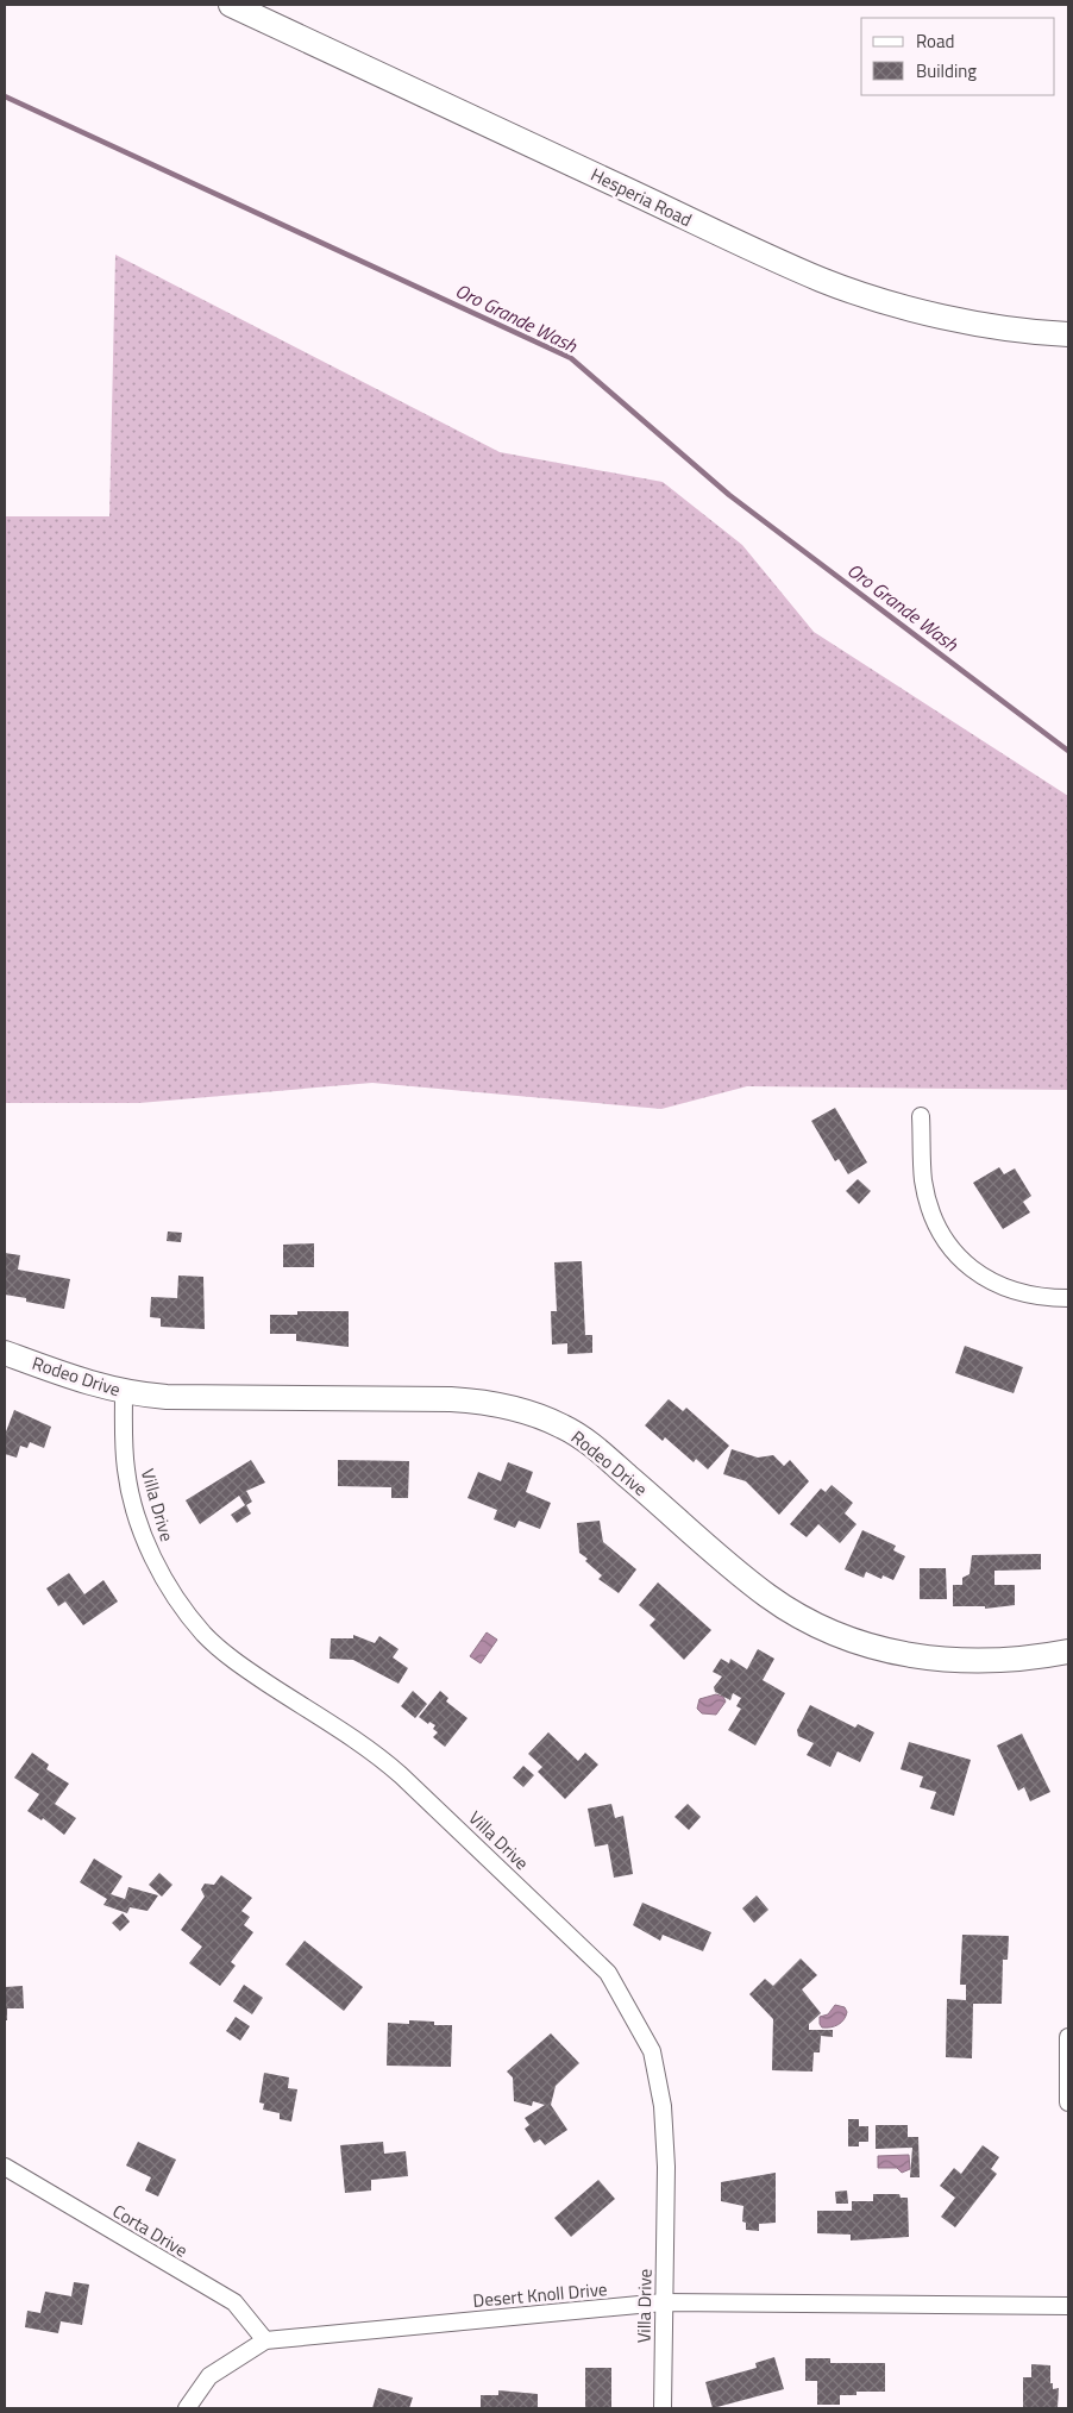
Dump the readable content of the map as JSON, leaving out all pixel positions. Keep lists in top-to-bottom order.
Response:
{
  "streets": {
    "street": [
      "Hesperia Road",
      "Rodeo Drive",
      "Villa Drive",
      "Corta Drive",
      "Desert Knoll Drive"
    ]
  },
  "crossings": [
    ["Rodeo Drive", "Villa Drive"],
    ["Villa Drive", "Desert Knoll Drive"],
    ["Corta Drive", "Desert Knoll Drive"]
  ],
  "water": ["Oro Grande Wash"],
  "legend": ["Road", "Building"]
}
